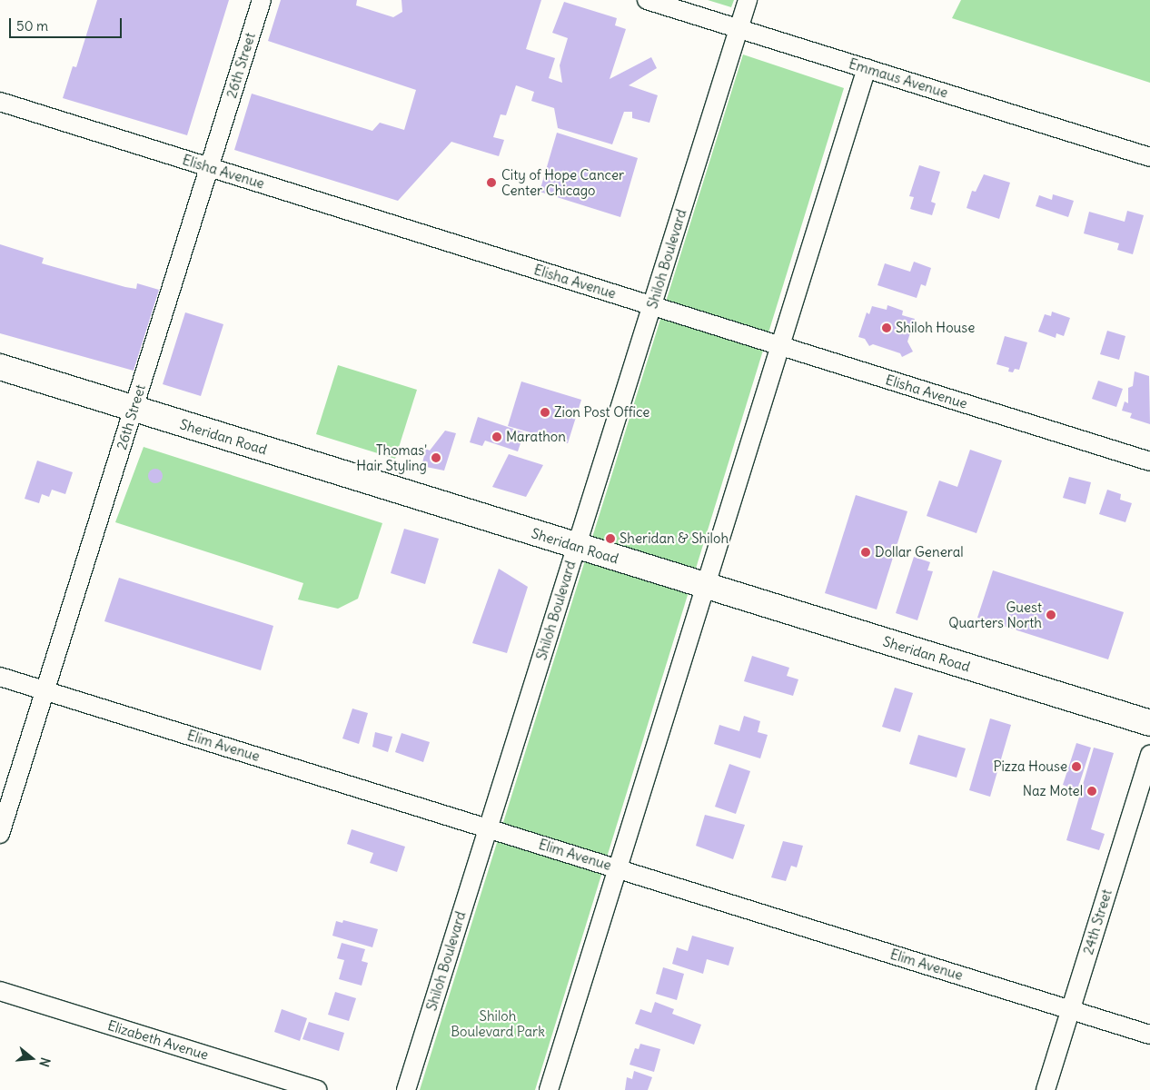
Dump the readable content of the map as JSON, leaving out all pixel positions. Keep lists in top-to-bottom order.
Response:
{
  "streets": {
    "main road": ["Sheridan Road"],
    "street": [
      "26th Street",
      "Emmaus Avenue",
      "Elisha Avenue",
      "Shiloh Boulevard",
      "Elim Avenue",
      "24th Street",
      "Elizabeth Avenue"
    ]
  },
  "crossings": [
    ["26th Street", "Elisha Avenue"],
    ["26th Street", "Sheridan Road"],
    ["26th Street", "Elim Avenue"],
    ["Emmaus Avenue", "Shiloh Boulevard"],
    ["Elisha Avenue", "Shiloh Boulevard"],
    ["Shiloh Boulevard", "Sheridan Road"],
    ["Shiloh Boulevard", "Elim Avenue"],
    ["Elim Avenue", "24th Street"]
  ],
  "parks": ["Shiloh Boulevard Park"],
  "places": [
    "City of Hope Cancer Center Chicago",
    "Shiloh House",
    "Zion Post Office",
    "Marathon",
    "Thomas' Hair Styling",
    "Sheridan & Shiloh",
    "Dollar General",
    "Guest Quarters North",
    "Pizza House",
    "Naz Motel"
  ],
  "scale_bar": "50 m",
  "north": "right"
}
